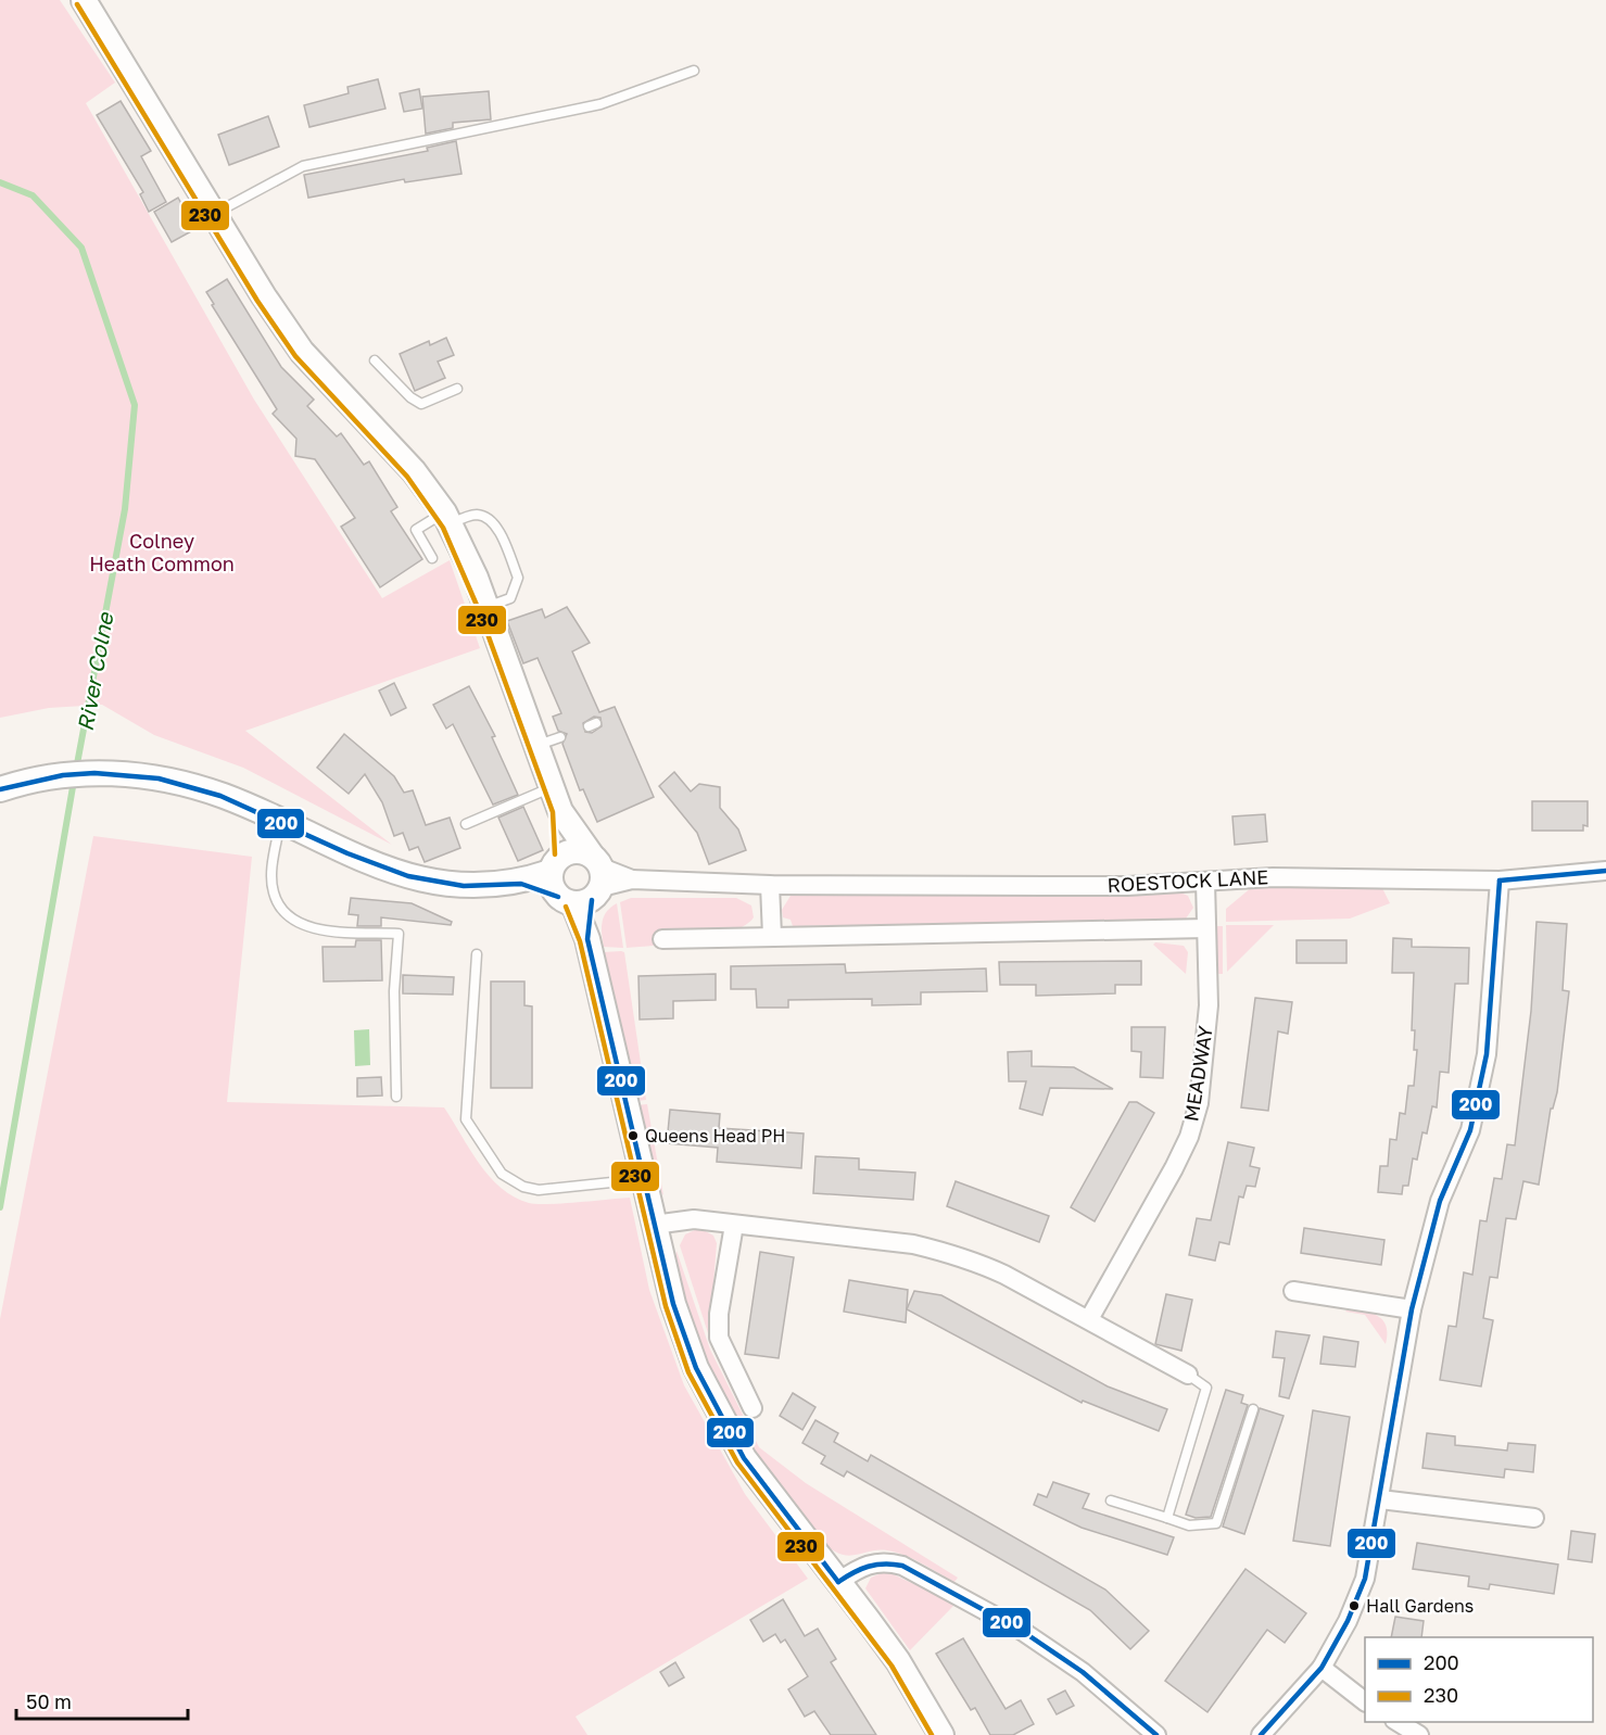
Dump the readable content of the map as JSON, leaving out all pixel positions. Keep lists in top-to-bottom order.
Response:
{
  "streets": {
    "street": ["ROESTOCK LANE", "MEADWAY"]
  },
  "crossings": [
    ["ROESTOCK LANE", "MEADWAY"]
  ],
  "water": ["River Colne"],
  "parks": ["Colney Heath Common"],
  "places": ["Queens Head PH", "Hall Gardens"],
  "lines": ["transit line 230", "transit line 200"],
  "legend": ["200", "230"],
  "scale_bar": "50 m"
}
